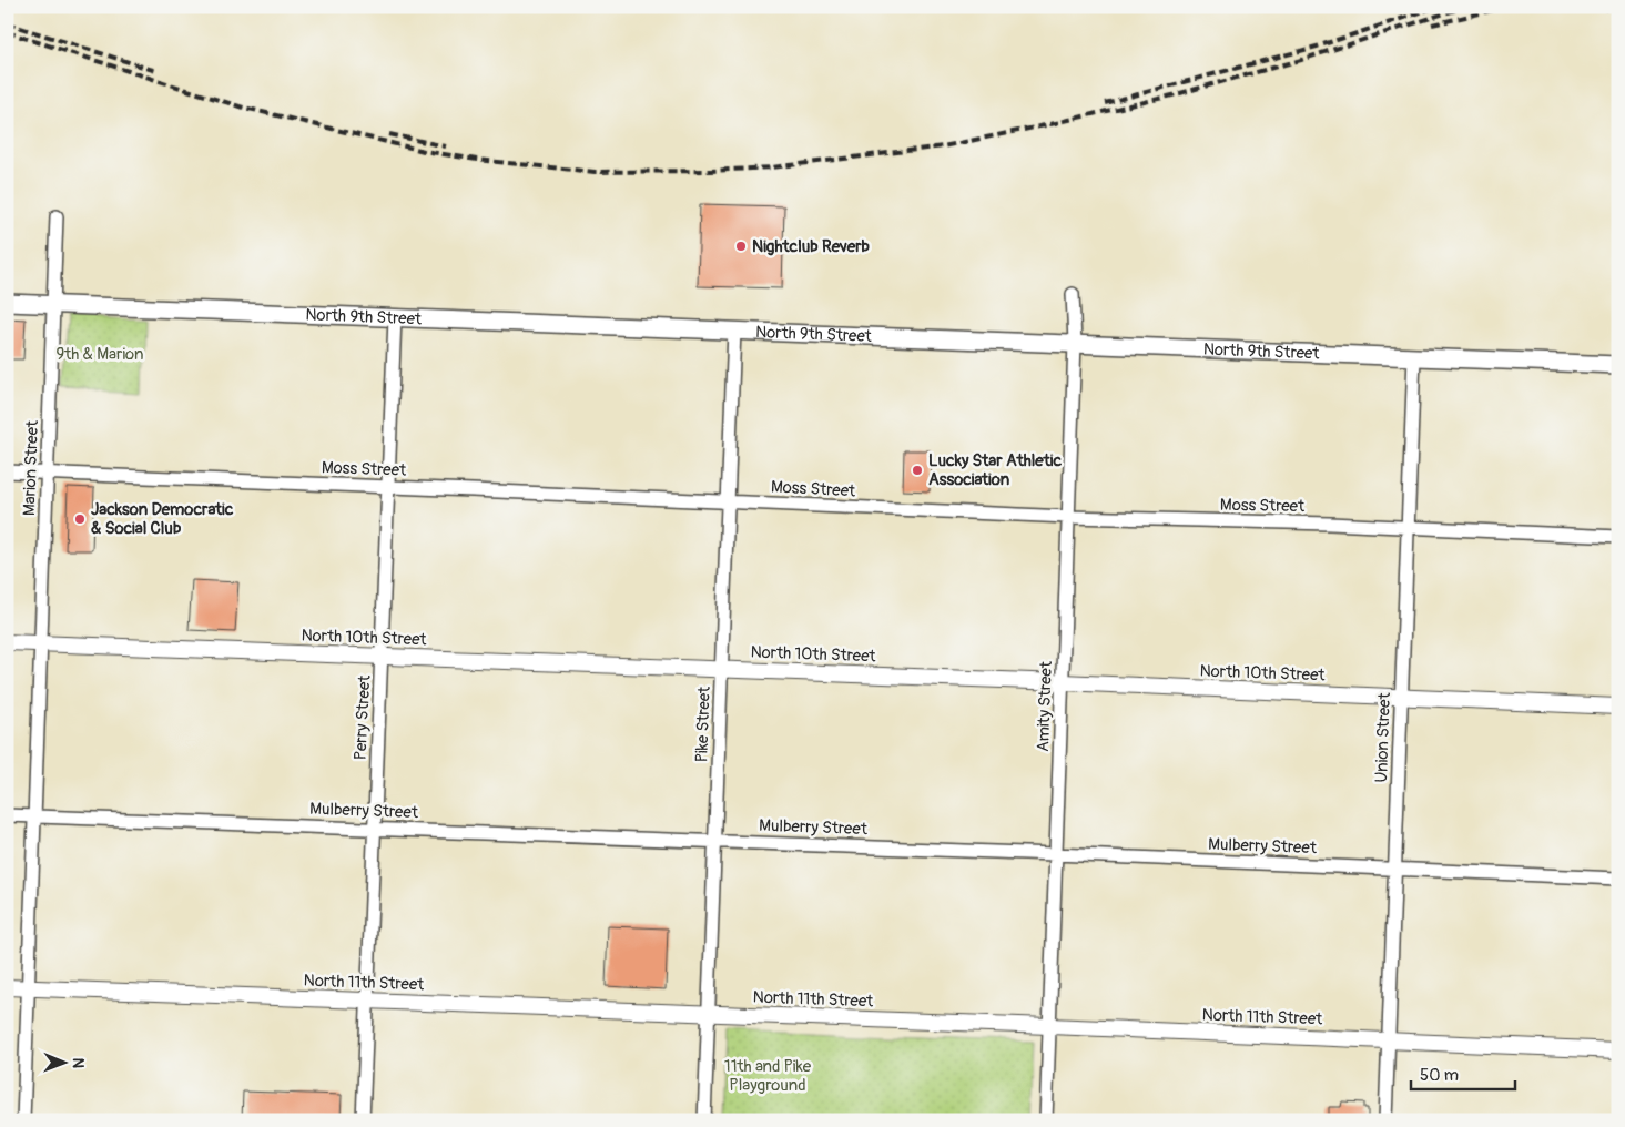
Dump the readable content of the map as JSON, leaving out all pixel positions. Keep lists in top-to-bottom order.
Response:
{
  "streets": {
    "main road": ["North 9th Street"],
    "street": [
      "Marion Street",
      "Moss Street",
      "North 10th Street",
      "Amity Street",
      "Perry Street",
      "Pike Street",
      "Union Street",
      "Mulberry Street",
      "North 11th Street"
    ]
  },
  "crossings": [
    ["North 9th Street", "Marion Street"],
    ["North 9th Street", "Amity Street"],
    ["North 9th Street", "Perry Street"],
    ["North 9th Street", "Pike Street"],
    ["North 9th Street", "Union Street"],
    ["Marion Street", "Moss Street"],
    ["Marion Street", "North 10th Street"],
    ["Marion Street", "Mulberry Street"],
    ["Marion Street", "North 11th Street"],
    ["Moss Street", "Amity Street"],
    ["Moss Street", "Perry Street"],
    ["Moss Street", "Pike Street"],
    ["Moss Street", "Union Street"],
    ["North 10th Street", "Amity Street"],
    ["North 10th Street", "Perry Street"],
    ["North 10th Street", "Pike Street"],
    ["North 10th Street", "Union Street"],
    ["Amity Street", "Mulberry Street"],
    ["Amity Street", "North 11th Street"],
    ["Perry Street", "Mulberry Street"],
    ["Perry Street", "North 11th Street"],
    ["Pike Street", "Mulberry Street"],
    ["Pike Street", "North 11th Street"],
    ["Union Street", "Mulberry Street"],
    ["Union Street", "North 11th Street"]
  ],
  "parks": ["9th & Marion", "11th and Pike Playground"],
  "places": ["Nightclub Reverb", "Lucky Star Athletic Association", "Jackson Democratic & Social Club"],
  "scale_bar": "50 m",
  "north": "right"
}
